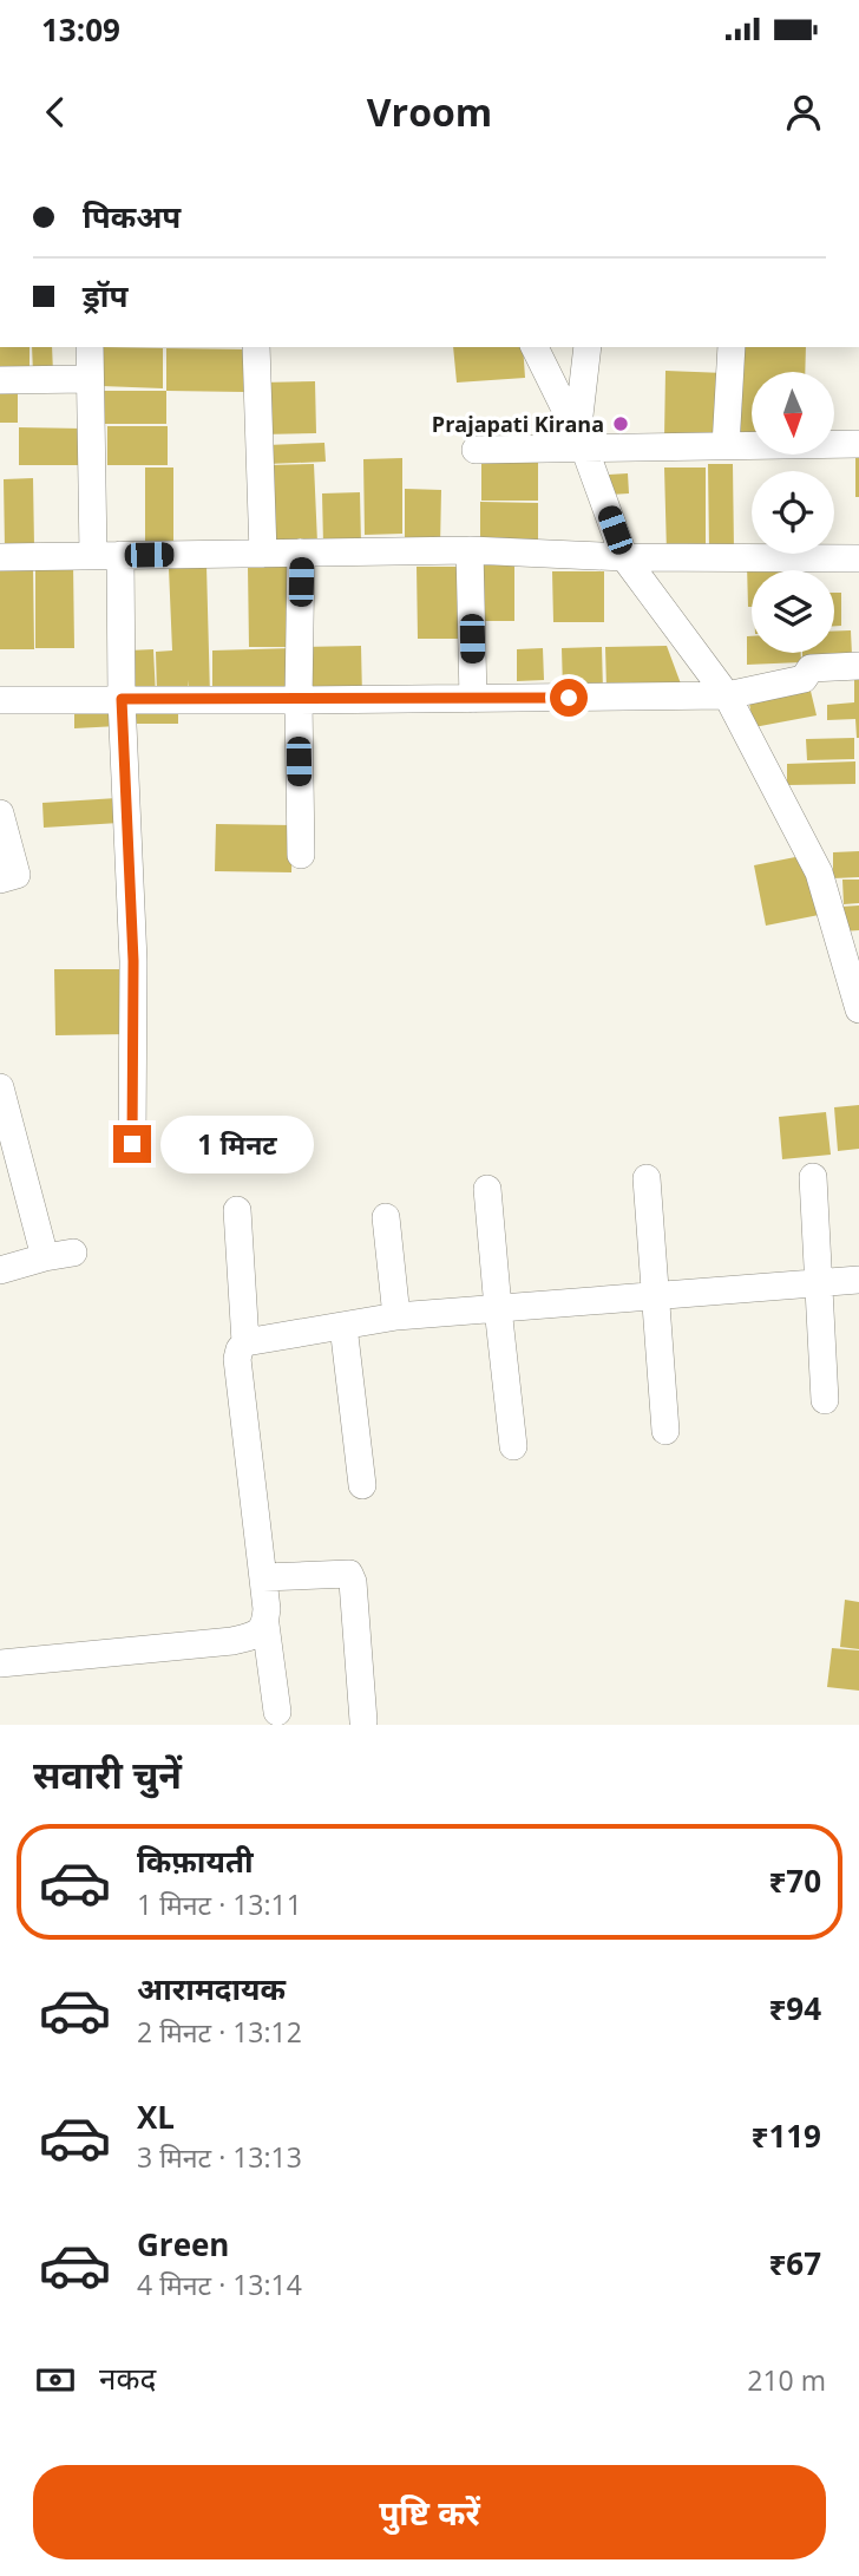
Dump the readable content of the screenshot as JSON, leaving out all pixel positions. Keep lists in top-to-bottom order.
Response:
{
  "places": ["Prajapati Kirana"],
  "north": "bottom",
  "page": {
    "status": "13:09",
    "header": "Vroom",
    "banner": ["पिकअप", "ड्रॉप"],
    "bubble": "1 मिनट",
    "heading": "सवारी चुनें",
    "list": [
      {
        "name": "किफ़ायती",
        "note": "1 मिनट · 13:11",
        "value": "₹70"
      },
      {
        "name": "आरामदायक",
        "note": "2 मिनट · 13:12",
        "value": "₹94"
      },
      {
        "name": "XL",
        "note": "3 मिनट · 13:13",
        "value": "₹119"
      },
      {
        "name": "Green",
        "note": "4 मिनट · 13:14",
        "value": "₹67"
      }
    ],
    "pay": ["नकद", "210 m"],
    "buttons": "पुष्टि करें"
  }
}
